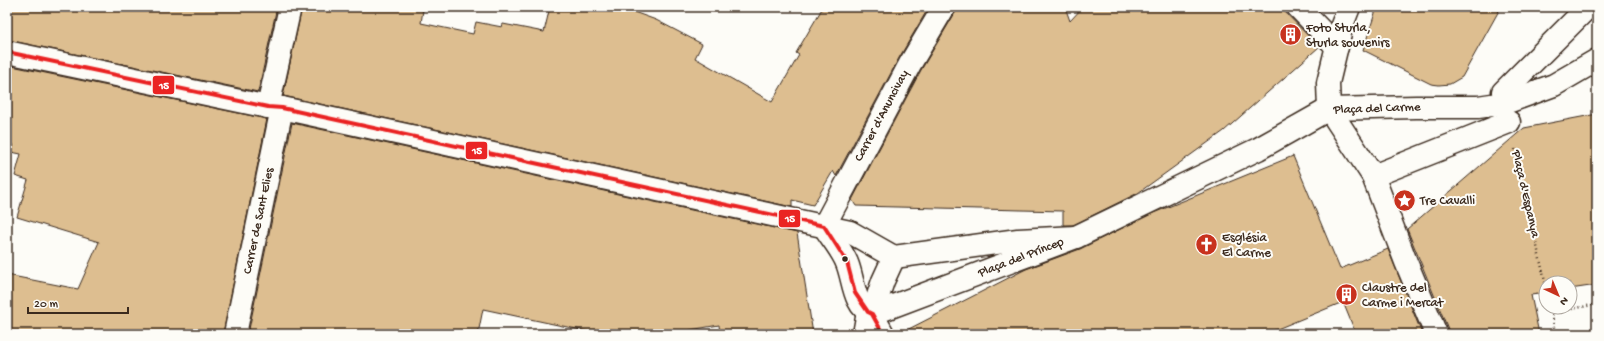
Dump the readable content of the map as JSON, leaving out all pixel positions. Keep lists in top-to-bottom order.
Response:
{
  "streets": {
    "street": [
      "Plaça del Carme",
      "Carrer d'Anuncivay",
      "Carrer de Sant Elies",
      "Plaça del Príncep"
    ],
    "path": ["Plaça d'Espanya"]
  },
  "crossings": [
    ["Plaça del Carme", "Plaça d'Espanya"],
    ["Plaça del Carme", "Plaça del Príncep"]
  ],
  "places": {
    "building": ["Foto Sturla, Sturla souvenirs", "Claustre del Carme i Mercat"],
    "place": ["Tre Cavalli"],
    "church": ["Església El Carme"]
  },
  "lines": ["transit line 15"],
  "scale_bar": "20 m",
  "north": "bottom right"
}
